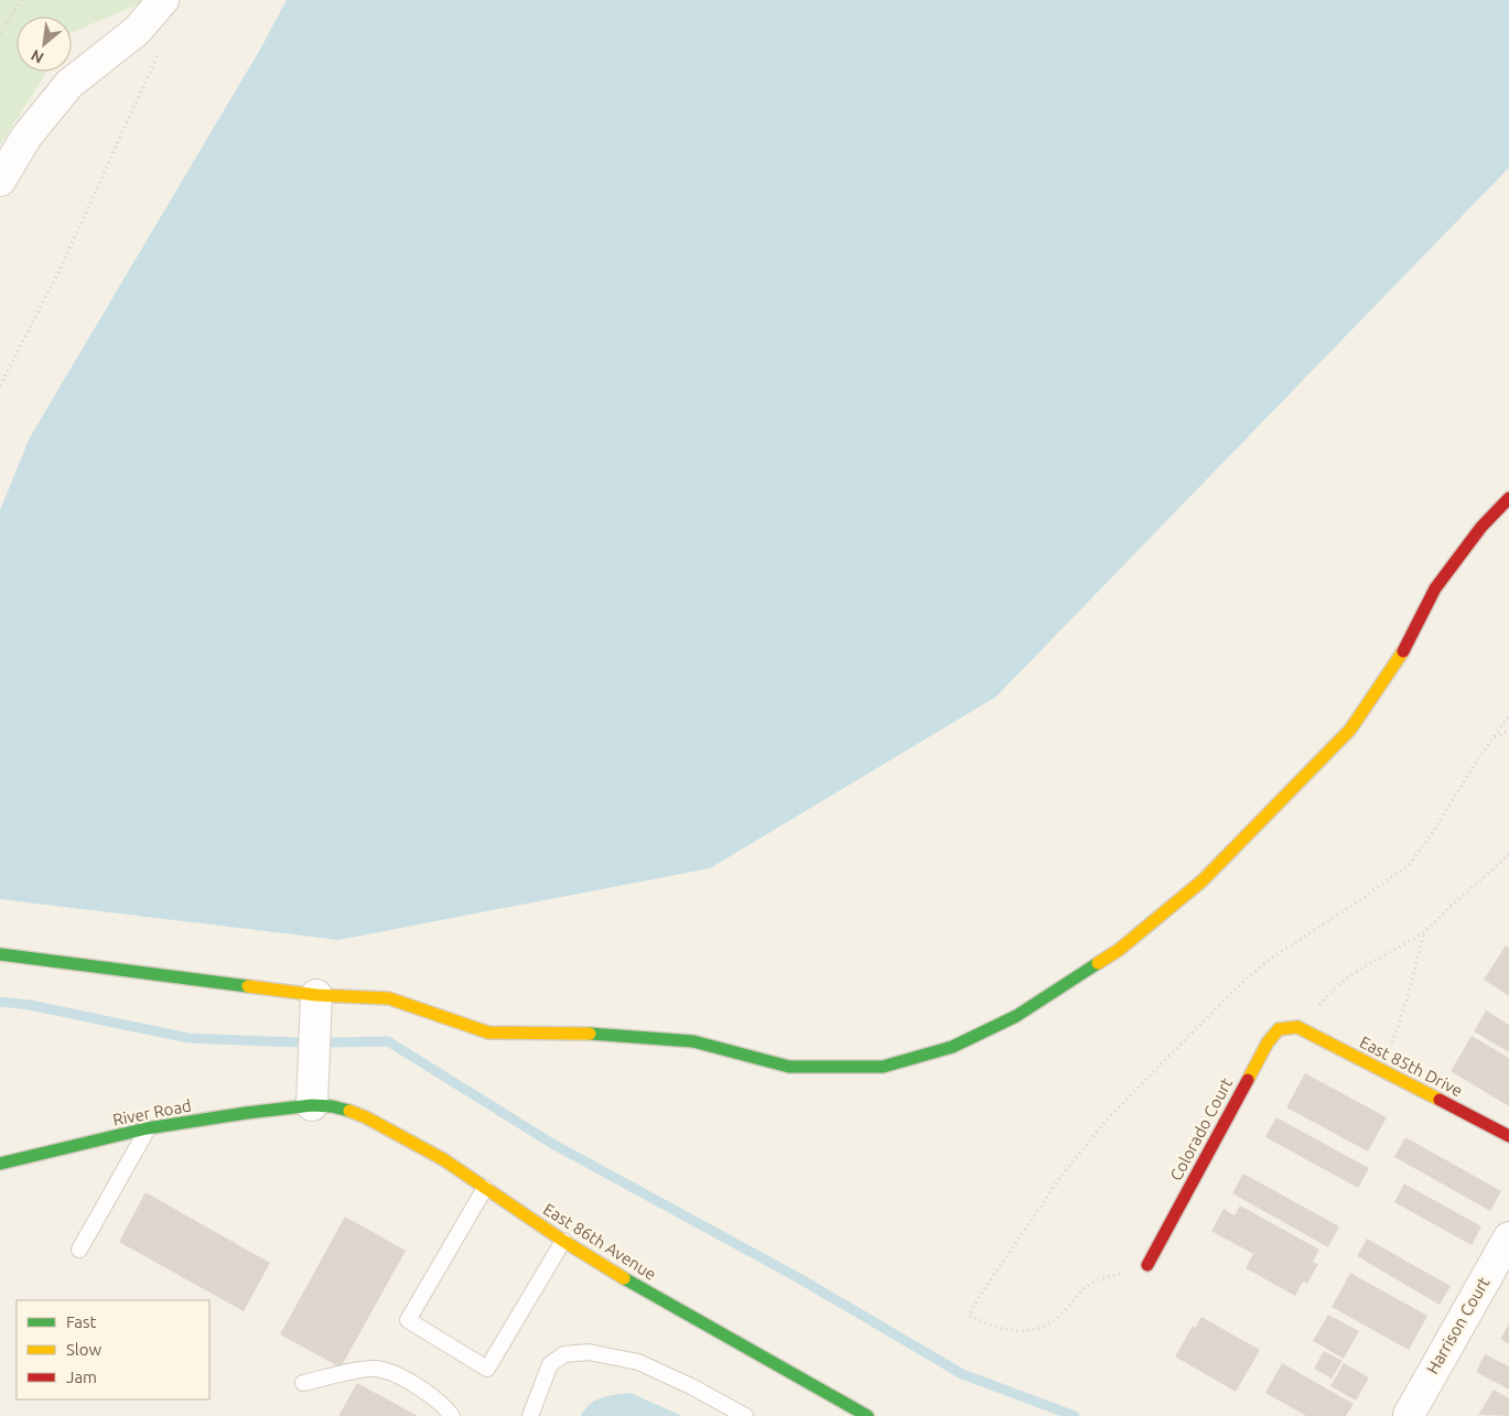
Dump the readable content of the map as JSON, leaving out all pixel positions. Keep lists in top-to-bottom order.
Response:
{
  "streets": {
    "street": [
      "East 85th Drive",
      "River Road",
      "Colorado Court",
      "East 86th Avenue",
      "Harrison Court"
    ]
  },
  "crossings": [
    ["East 85th Drive", "Colorado Court"],
    ["River Road", "East 86th Avenue"]
  ],
  "legend": ["Fast", "Slow", "Jam"],
  "north": "bottom left"
}
